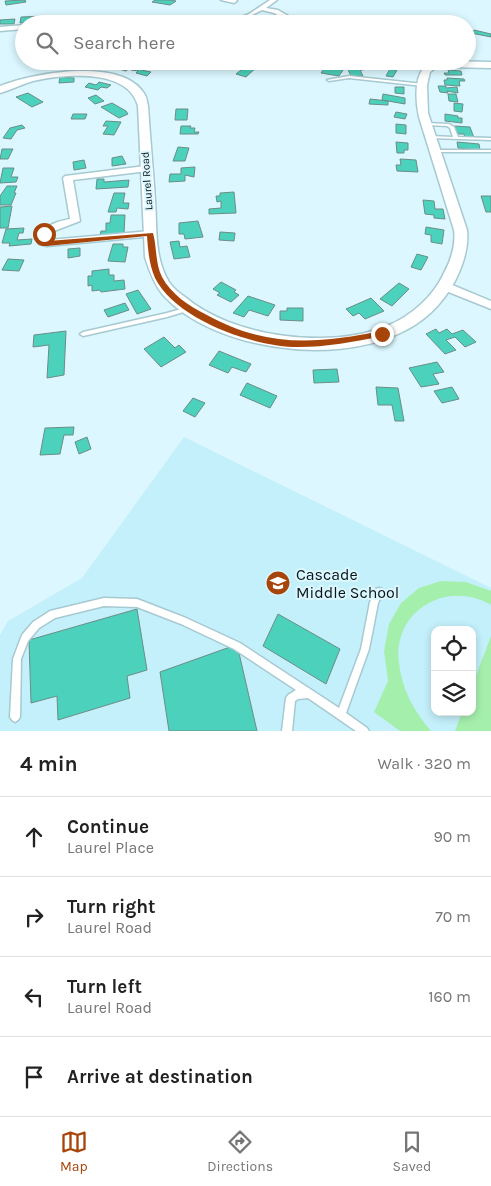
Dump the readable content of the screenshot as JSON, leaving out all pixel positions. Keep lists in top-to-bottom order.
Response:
{
  "streets": {
    "street": ["Laurel Road"]
  },
  "places": {
    "school or university": ["Cascade Middle School"]
  },
  "page": {
    "search": "Search here",
    "heading": ["4 min", "Walk · 320 m"],
    "list": [
      ["Continue", "Laurel Place", "90 m"],
      ["Turn right", "Laurel Road", "70 m"],
      ["Turn left", "Laurel Road", "160 m"],
      "Arrive at destination"
    ],
    "nav": ["Map", "Directions", "Saved"]
  }
}
